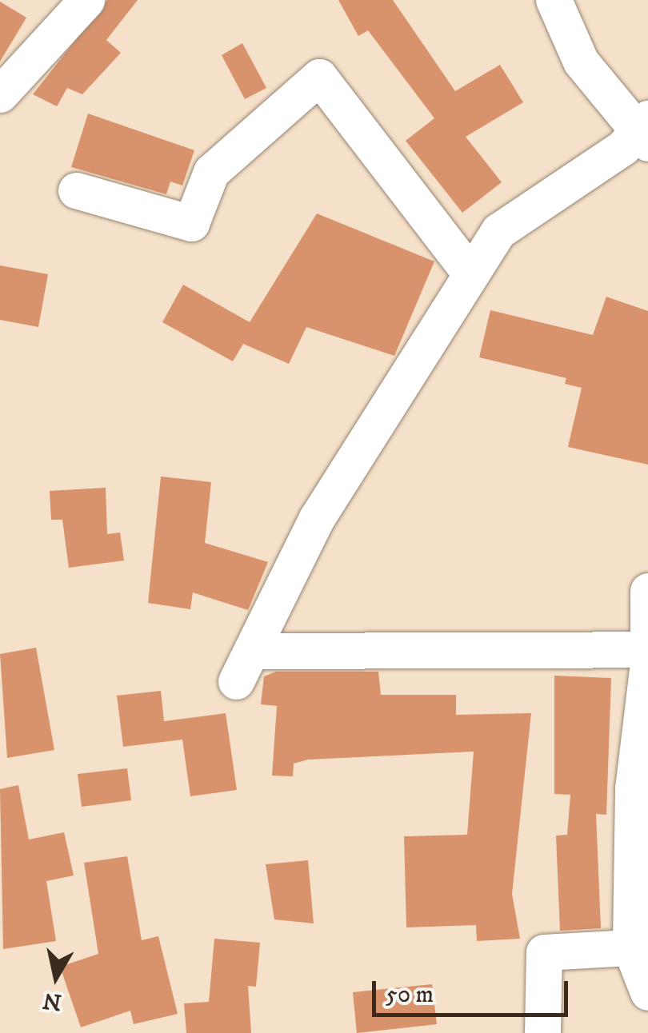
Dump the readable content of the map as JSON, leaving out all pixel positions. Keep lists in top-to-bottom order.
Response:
{
  "scale_bar": "50 m",
  "north": "bottom"
}
